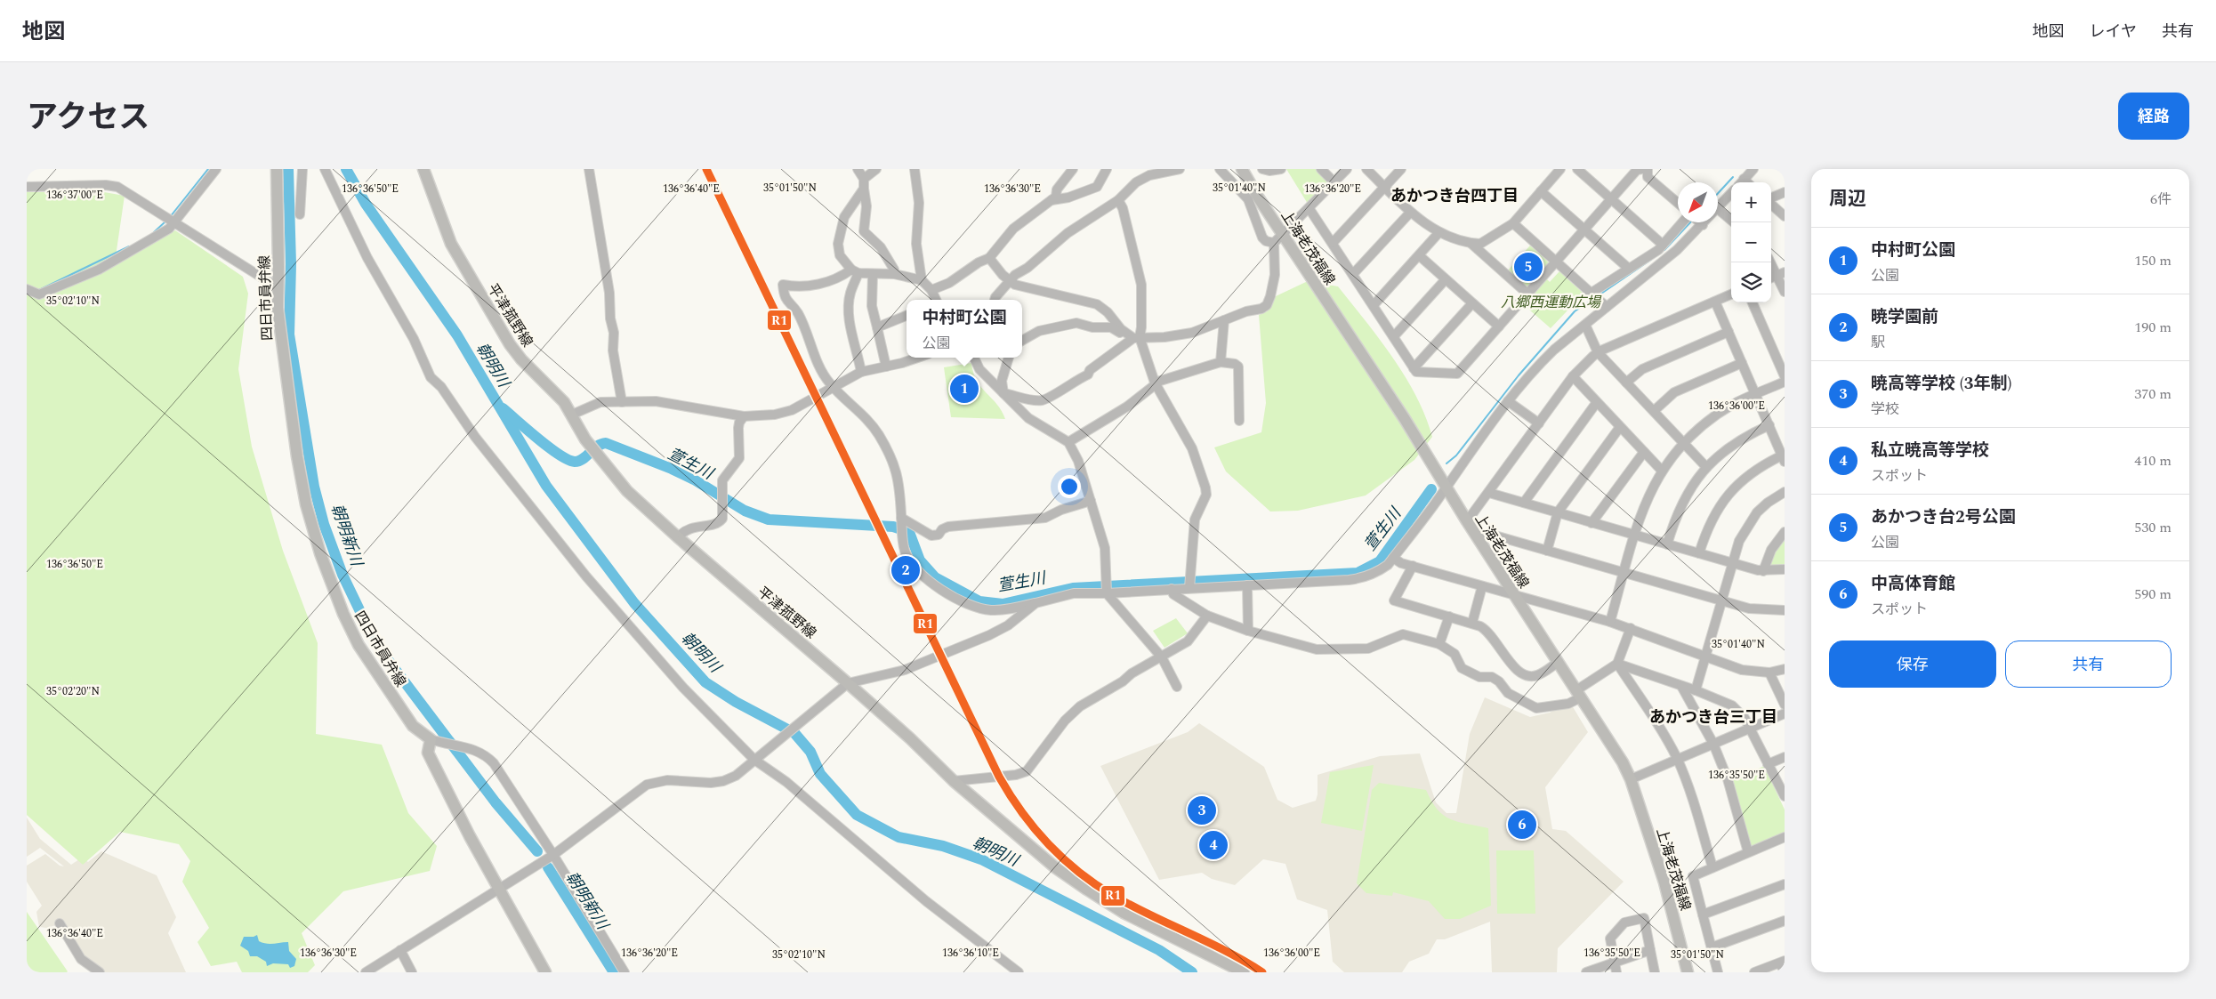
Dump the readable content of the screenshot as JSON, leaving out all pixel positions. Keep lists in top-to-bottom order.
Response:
{
  "streets": {
    "main road": ["上海老茂福線", "四日市員弁線", "平津菰野線"]
  },
  "districts": ["あかつき台四丁目", "あかつき台三丁目"],
  "water": ["朝明川", "萱生川", "朝明新川"],
  "parks": ["八郷西運動広場"],
  "lines": ["transit line R1"],
  "north": "bottom left",
  "page": {
    "header": "地図",
    "nav": ["地図", "レイヤ", "共有"],
    "title": "アクセス",
    "buttons": [
      "経路",
      ["保存", "共有"]
    ],
    "heading": ["周辺", "6件"],
    "map_buttons": ["+", "−"],
    "list": [
      {
        "mark": "1",
        "name": "中村町公園",
        "note": "公園",
        "value": "150 m"
      },
      {
        "mark": "2",
        "name": "暁学園前",
        "note": "駅",
        "value": "190 m"
      },
      {
        "mark": "3",
        "name": "暁高等学校 (3年制)",
        "note": "学校",
        "value": "370 m"
      },
      {
        "mark": "4",
        "name": "私立暁高等学校",
        "note": "スポット",
        "value": "410 m"
      },
      {
        "mark": "5",
        "name": "あかつき台2号公園",
        "note": "公園",
        "value": "530 m"
      },
      {
        "mark": "6",
        "name": "中高体育館",
        "note": "スポット",
        "value": "590 m"
      }
    ],
    "pins": [
      "5",
      "1",
      "2",
      "3",
      "6",
      "4"
    ],
    "popup": ["中村町公園", "公園"]
  },
  "coordinates": [
    "35°01'50\"N",
    "35°01'40\"N",
    "136°36'50\"E",
    "136°36'40\"E",
    "136°36'30\"E",
    "136°36'20\"E",
    "136°37'00\"E",
    "35°02'10\"N",
    "136°36'00\"E",
    "35°02'20\"N",
    "136°35'50\"E",
    "136°36'10\"E"
  ]
}
